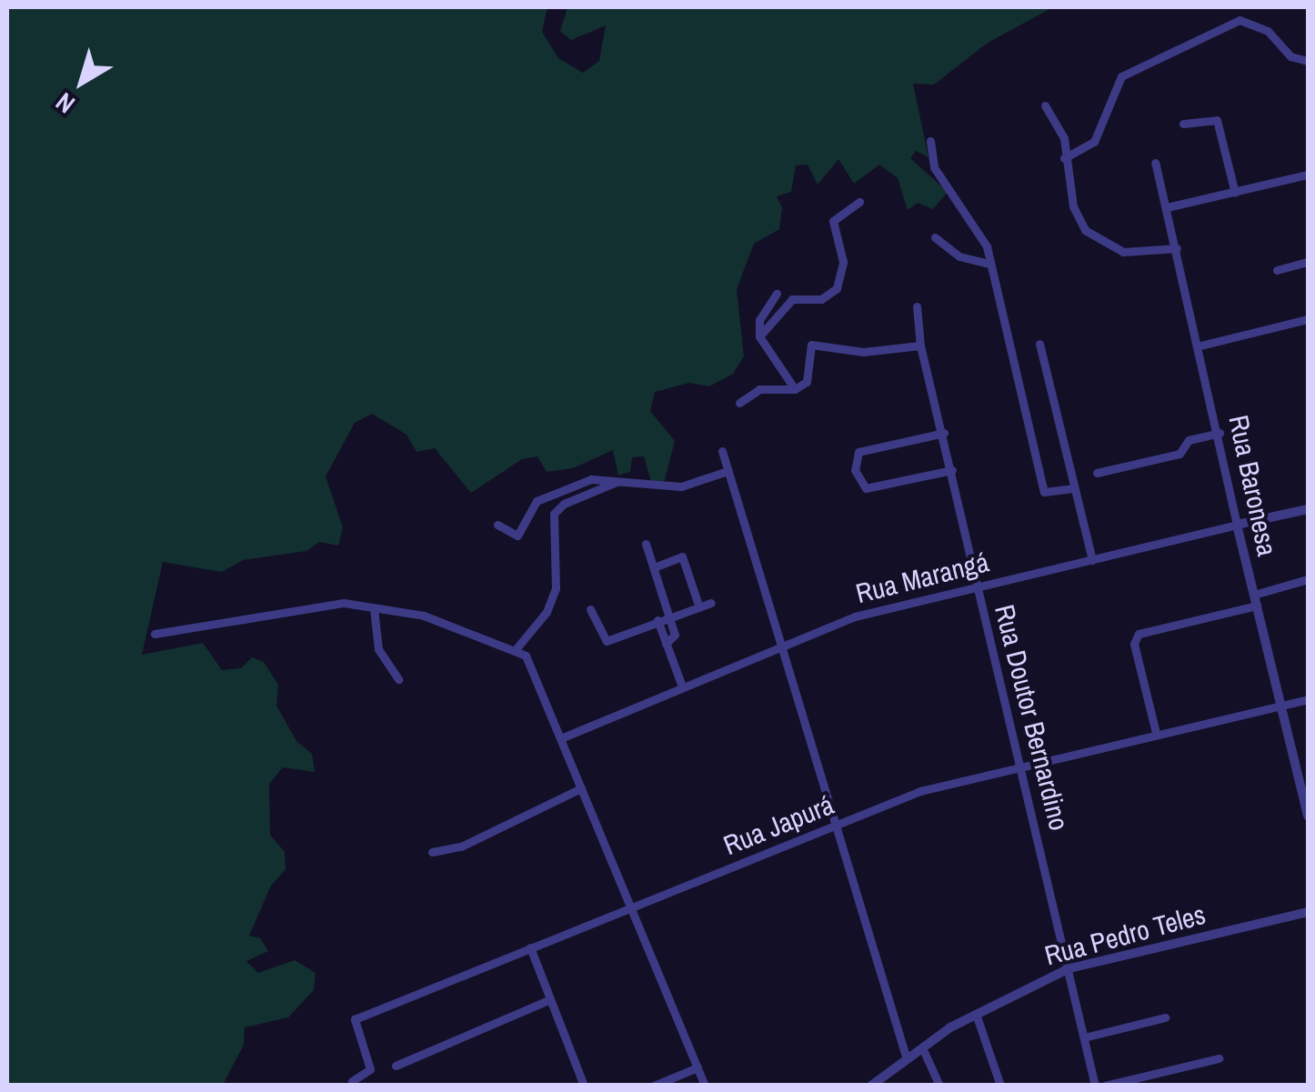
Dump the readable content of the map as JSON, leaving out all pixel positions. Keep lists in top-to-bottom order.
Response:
{
  "streets": {
    "street": [
      "Rua Baronesa",
      "Rua Marangá",
      "Rua Doutor Bernardino",
      "Rua Japurá",
      "Rua Pedro Teles"
    ]
  },
  "crossings": [
    ["Rua Baronesa", "Rua Marangá"],
    ["Rua Baronesa", "Rua Japurá"],
    ["Rua Marangá", "Rua Doutor Bernardino"],
    ["Rua Doutor Bernardino", "Rua Japurá"],
    ["Rua Doutor Bernardino", "Rua Pedro Teles"]
  ],
  "north": "bottom left"
}
